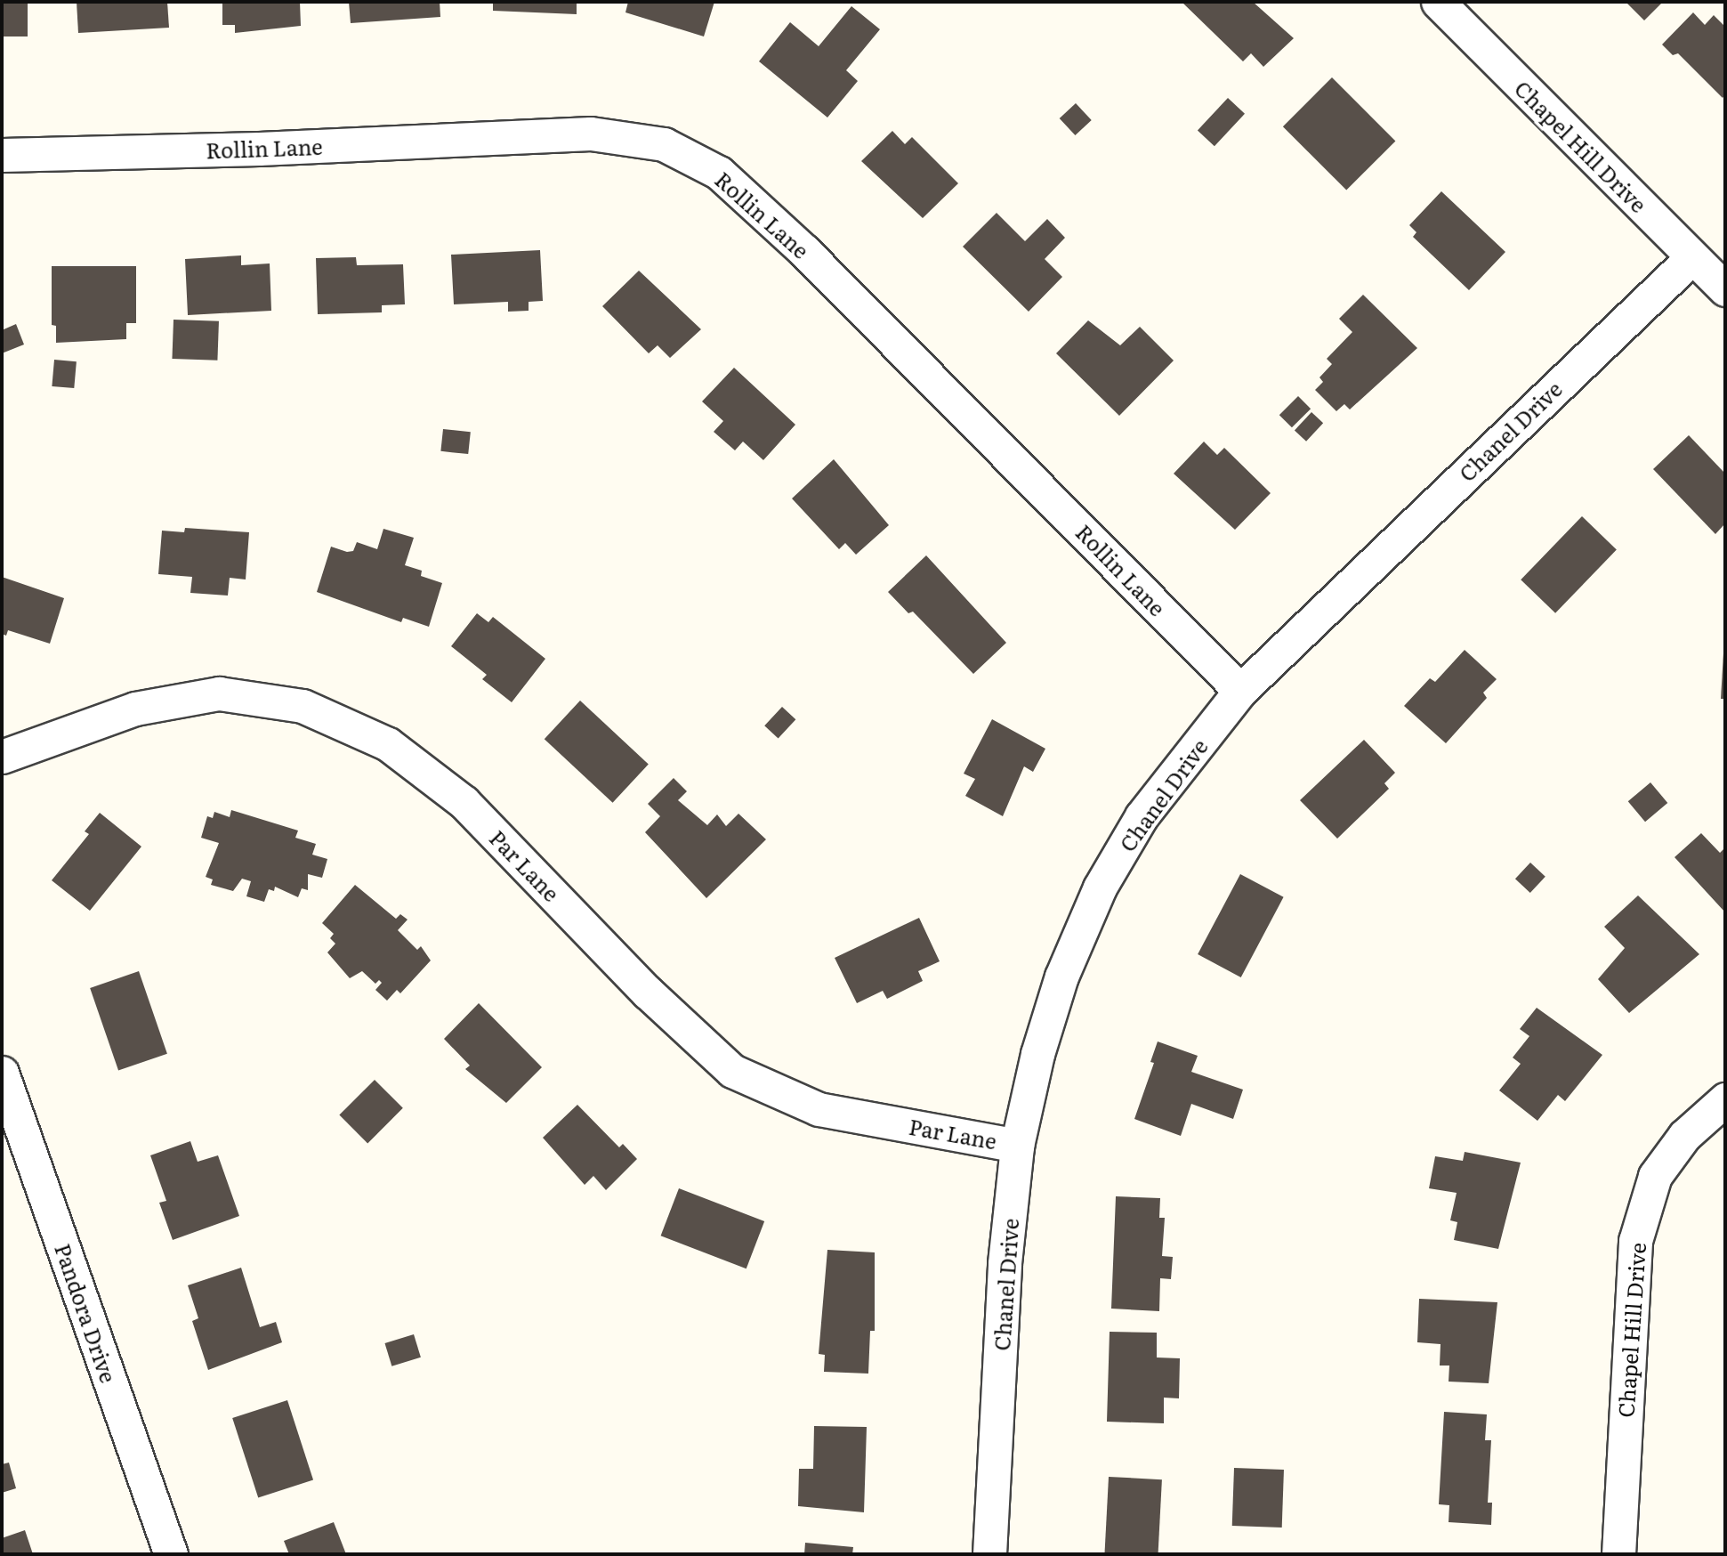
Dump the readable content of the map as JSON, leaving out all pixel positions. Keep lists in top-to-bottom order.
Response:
{
  "streets": {
    "street": [
      "Chapel Hill Drive",
      "Rollin Lane",
      "Chanel Drive",
      "Par Lane",
      "Pandora Drive"
    ]
  },
  "crossings": [
    ["Chapel Hill Drive", "Chanel Drive"],
    ["Rollin Lane", "Chanel Drive"],
    ["Chanel Drive", "Par Lane"]
  ]
}
